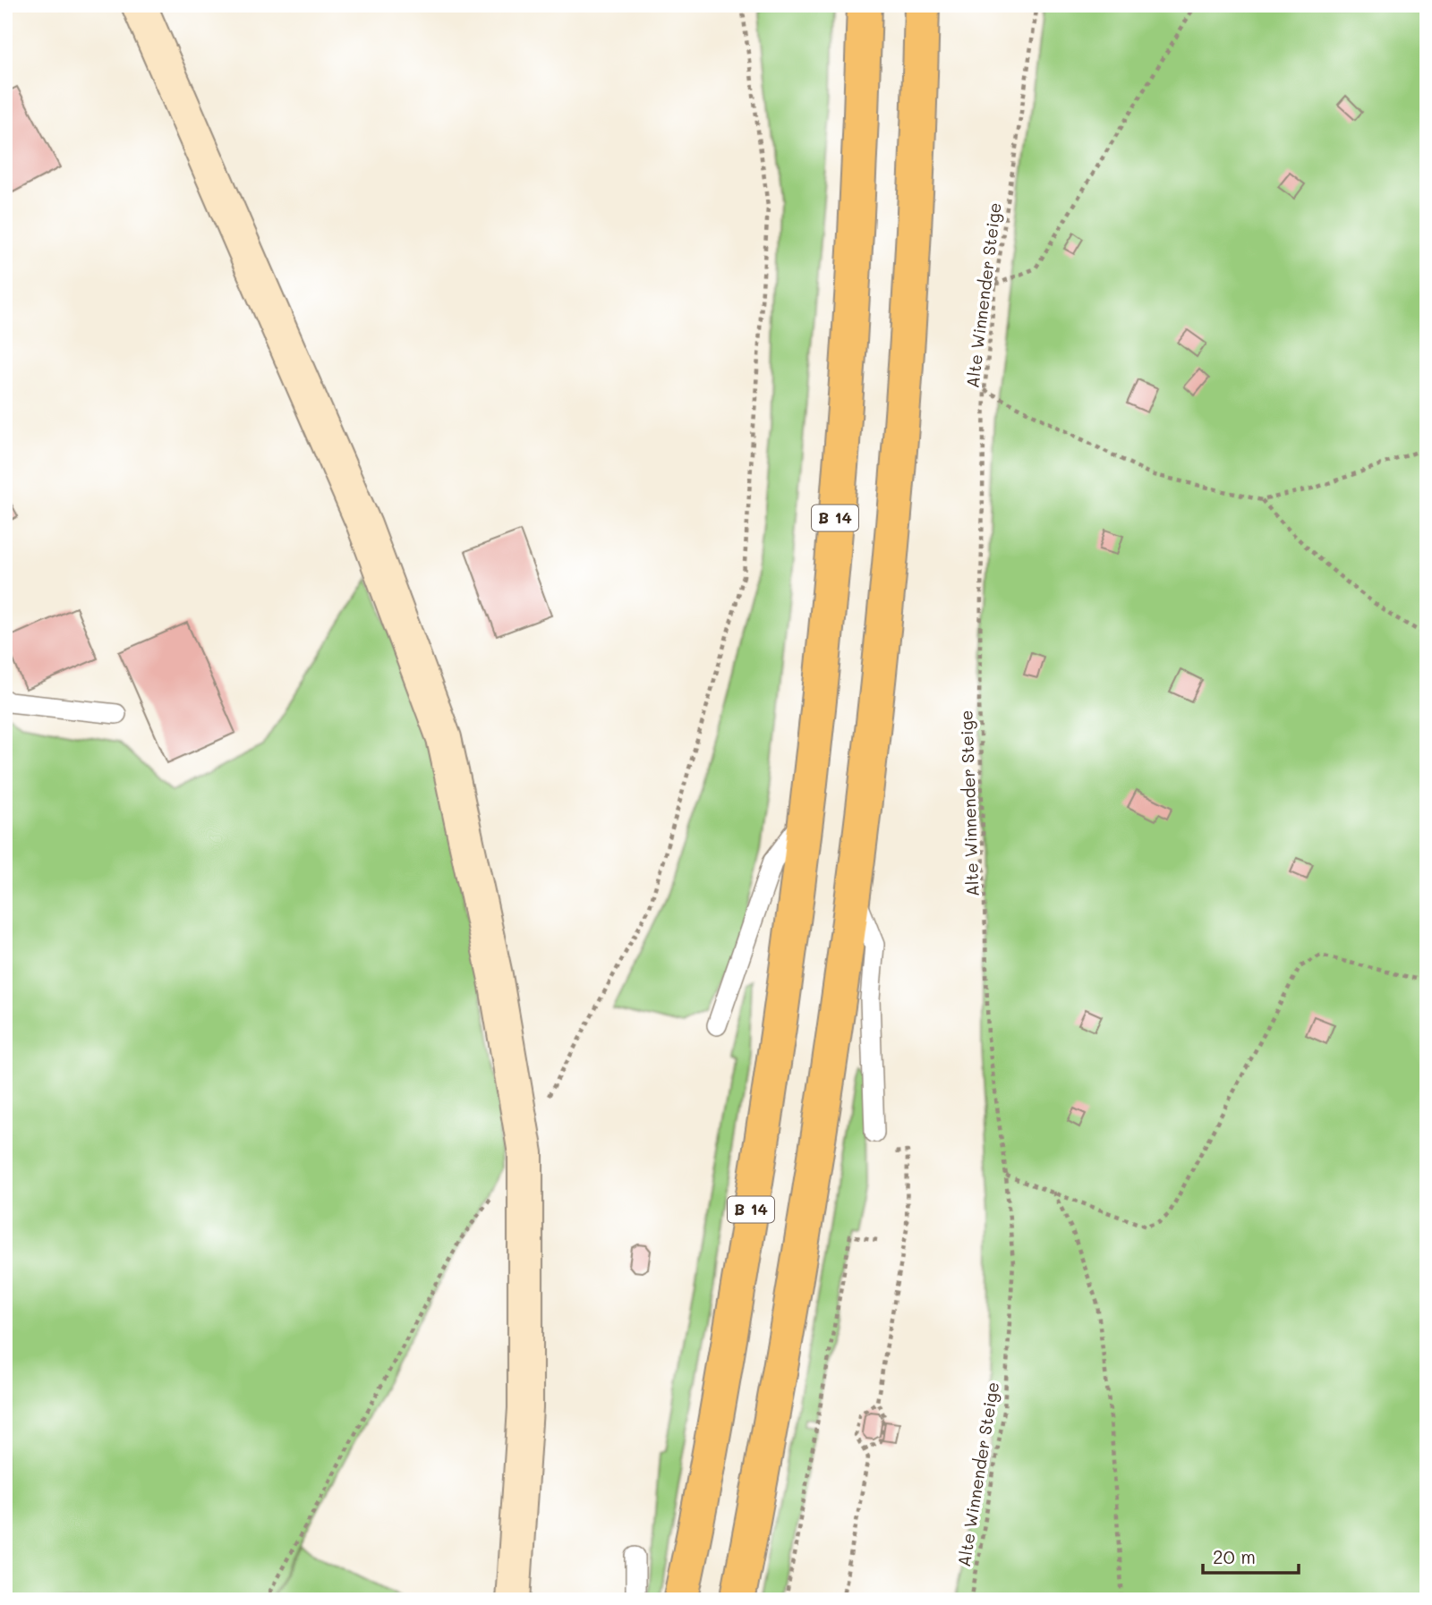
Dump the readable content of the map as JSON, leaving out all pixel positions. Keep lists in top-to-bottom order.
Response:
{
  "streets": {
    "highway": ["B 14"],
    "path": ["Alte Winnender Steige"]
  },
  "scale_bar": "20 m"
}
